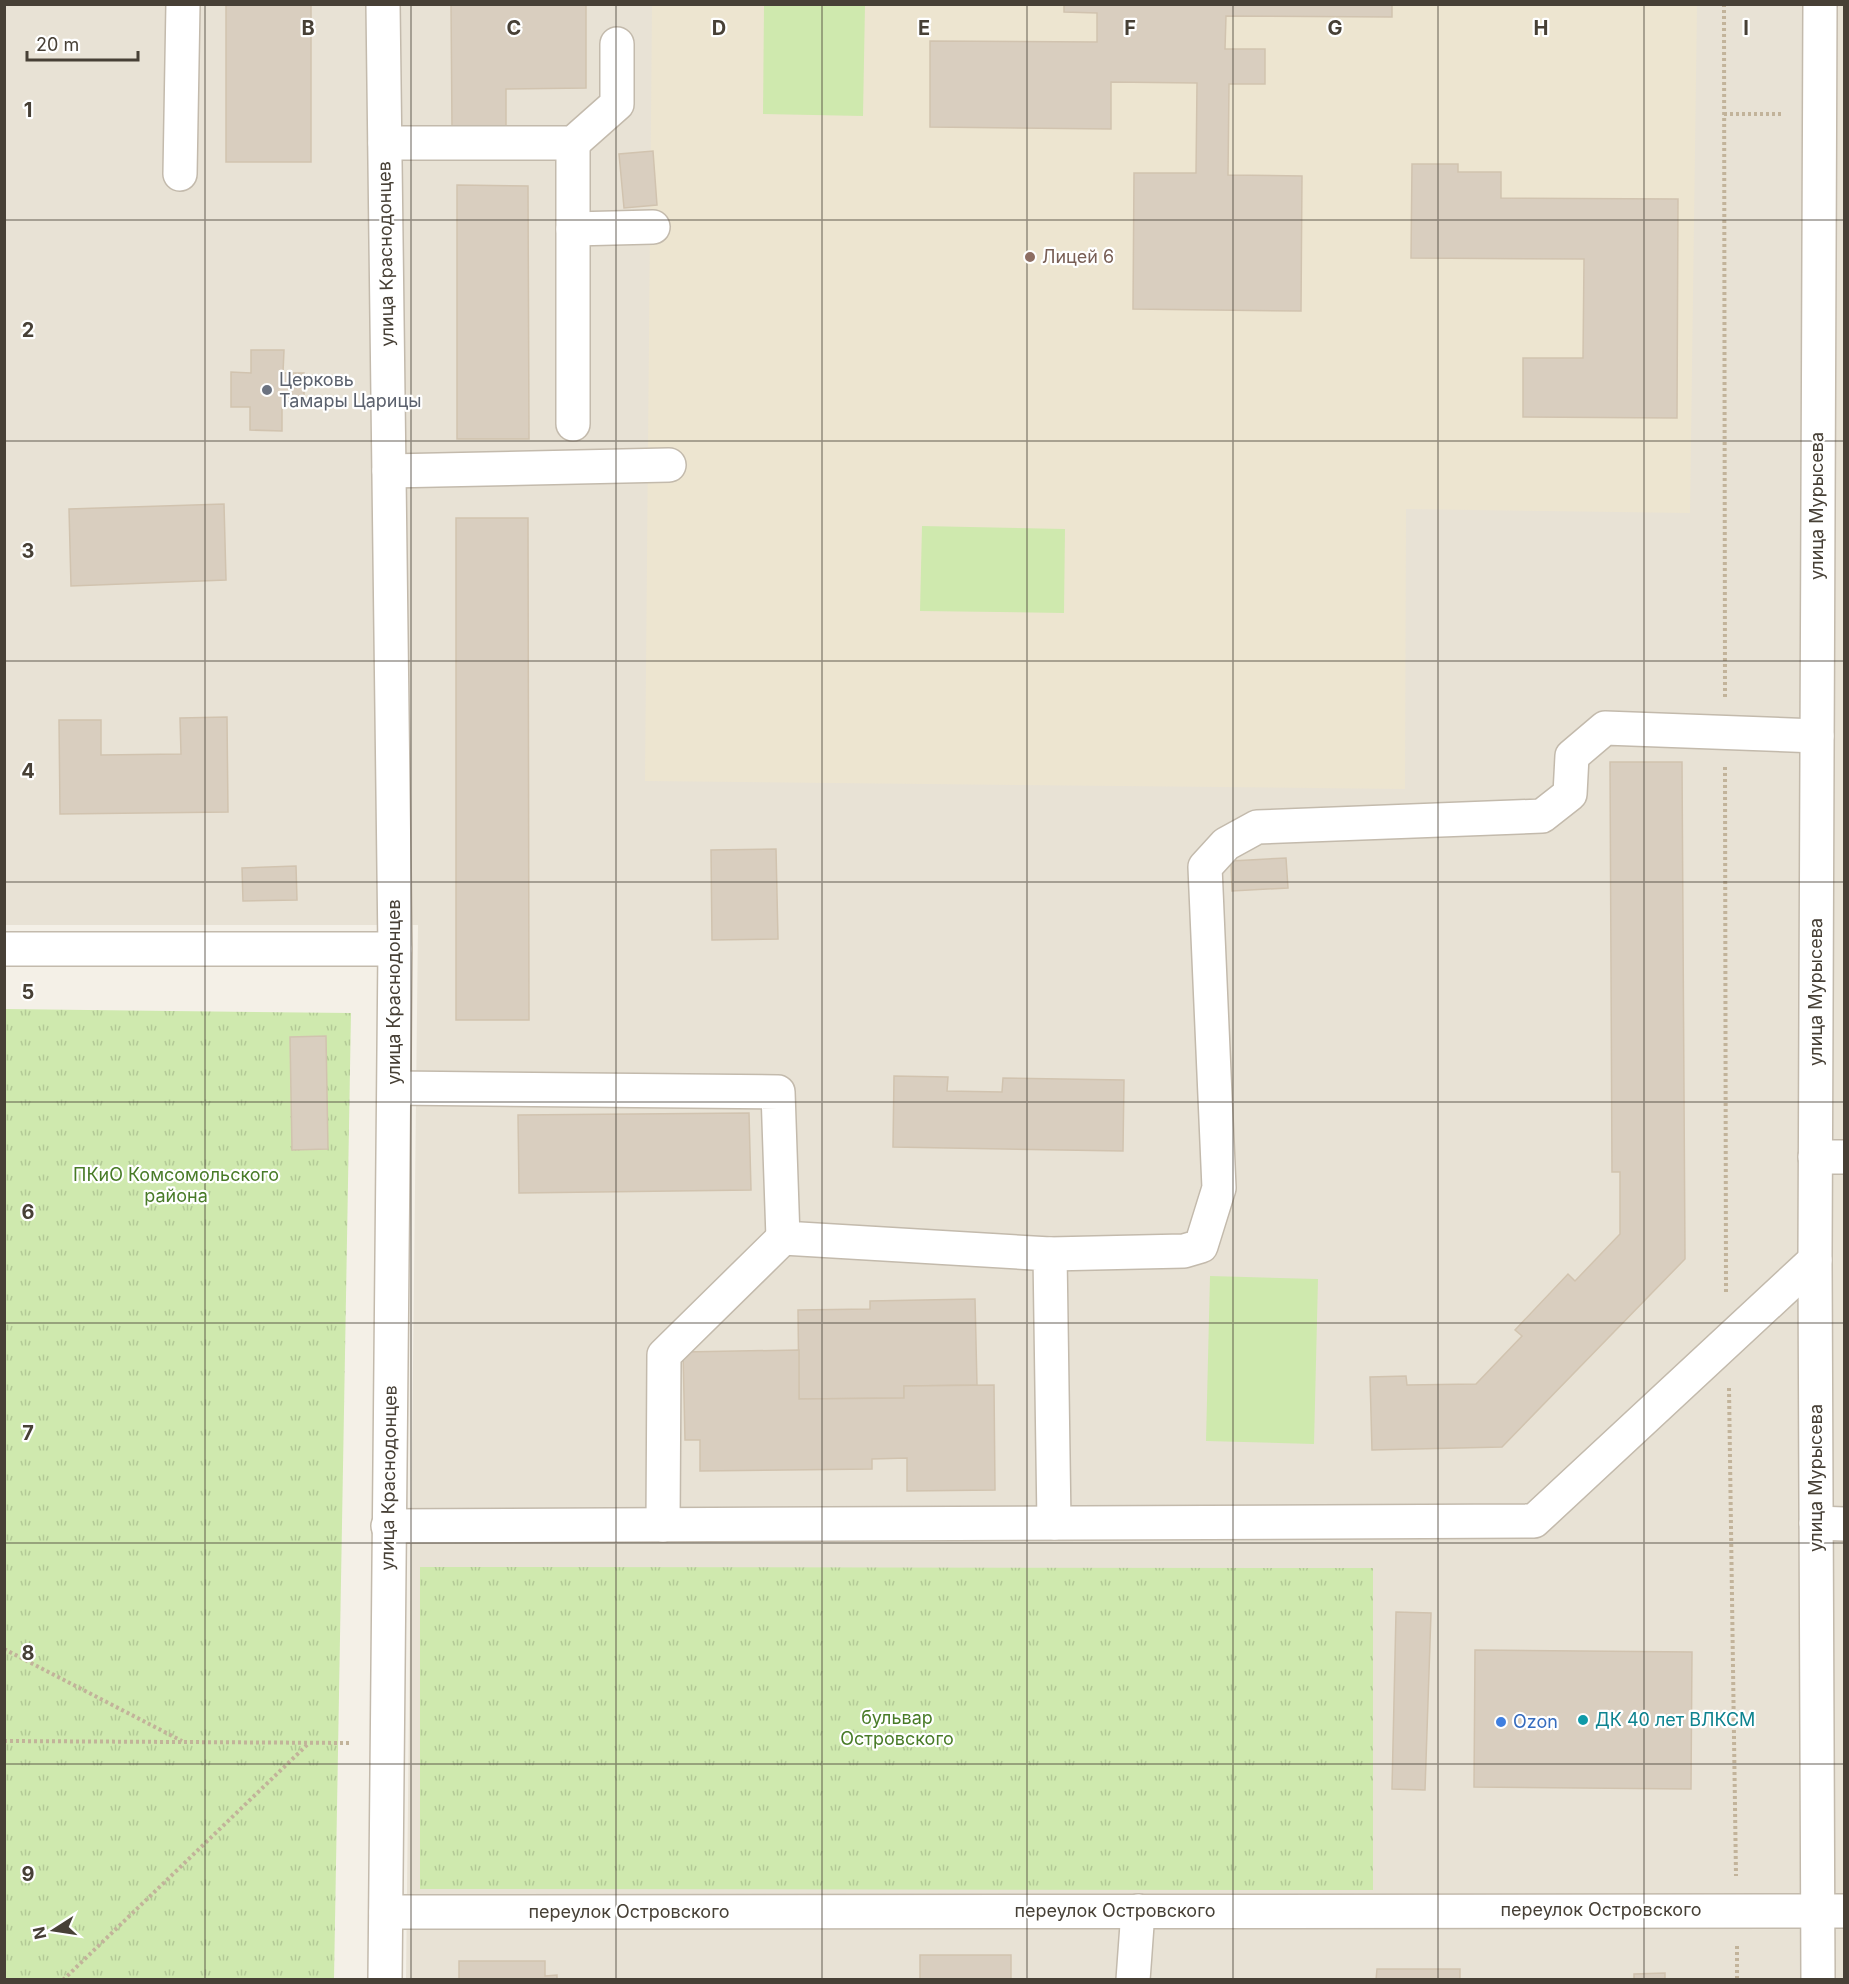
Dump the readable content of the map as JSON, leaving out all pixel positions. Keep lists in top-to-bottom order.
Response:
{
  "streets": {
    "street": ["улица Краснодонцев", "улица Мурысева", "переулок Островского"]
  },
  "crossings": [
    ["улица Краснодонцев", "переулок Островского"],
    ["улица Мурысева", "переулок Островского"]
  ],
  "parks": ["ПКиО Комсомольского района", "бульвар Островского"],
  "places": [
    "Лицей 6",
    "Церковь Тамары Царицы",
    "ДК 40 лет ВЛКСМ",
    "Ozon"
  ],
  "scale_bar": "20 m",
  "north": "left",
  "grid": {
    "columns": [
      "B",
      "C",
      "D",
      "E",
      "F",
      "G",
      "H",
      "I"
    ],
    "rows": [
      "1",
      "2",
      "3",
      "4",
      "5",
      "6",
      "7",
      "8",
      "9"
    ]
  }
}
